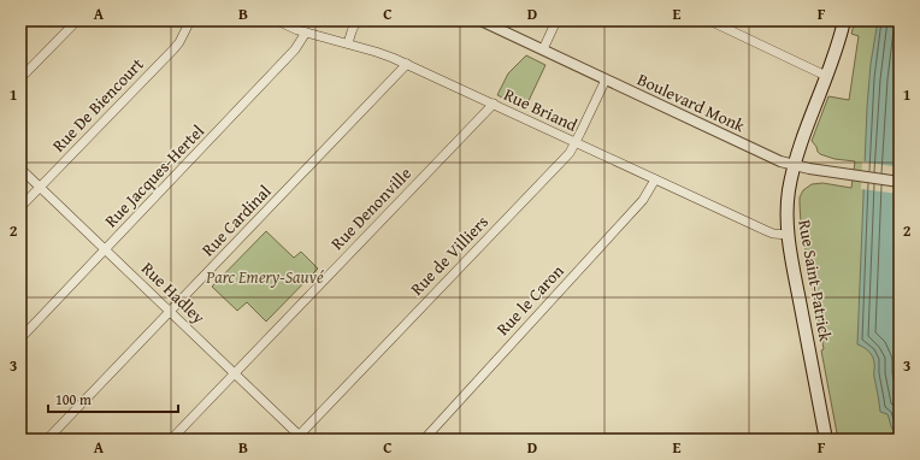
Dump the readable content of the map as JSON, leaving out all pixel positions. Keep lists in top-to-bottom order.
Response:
{
  "streets": {
    "main road": ["Rue Saint-Patrick"],
    "street": [
      "Boulevard Monk",
      "Rue De Biencourt",
      "Rue Briand",
      "Rue Jacques-Hertel",
      "Rue Denonville",
      "Rue Cardinal",
      "Rue de Villiers",
      "Rue Hadley",
      "Rue le Caron"
    ]
  },
  "crossings": [
    ["Boulevard Monk", "Rue de Villiers"],
    ["Boulevard Monk", "Rue Saint-Patrick"],
    ["Rue De Biencourt", "Rue Hadley"],
    ["Rue Briand", "Rue Jacques-Hertel"],
    ["Rue Briand", "Rue Denonville"],
    ["Rue Briand", "Rue Cardinal"],
    ["Rue Briand", "Rue de Villiers"],
    ["Rue Briand", "Rue Saint-Patrick"],
    ["Rue Briand", "Rue le Caron"],
    ["Rue Jacques-Hertel", "Rue Hadley"],
    ["Rue Denonville", "Rue Hadley"],
    ["Rue Cardinal", "Rue Hadley"],
    ["Rue de Villiers", "Rue Hadley"]
  ],
  "parks": ["Parc Emery-Sauvé"],
  "scale_bar": "100 m",
  "grid": {
    "columns": [
      "A",
      "B",
      "C",
      "D",
      "E",
      "F"
    ],
    "rows": ["1", "2", "3"]
  }
}
